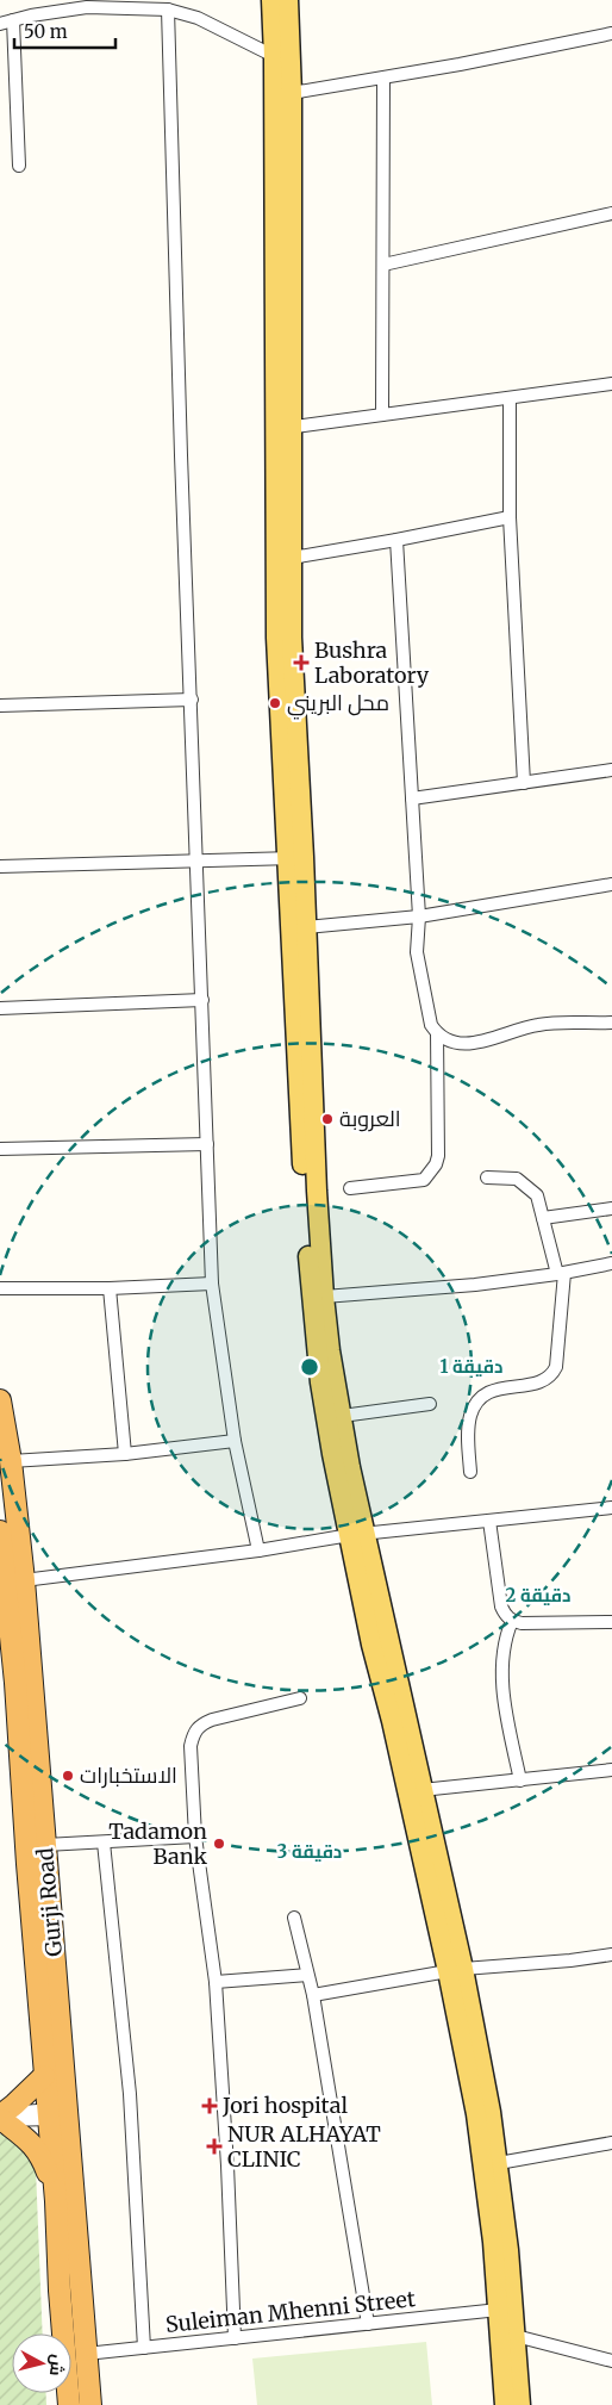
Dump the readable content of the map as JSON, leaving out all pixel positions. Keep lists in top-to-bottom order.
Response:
{
  "streets": {
    "highway": ["Gurji Road"],
    "street": ["Suleiman Mhenni Street"]
  },
  "crossings": [
    ["Gurji Road", "Suleiman Mhenni Street"]
  ],
  "places": {
    "health": ["Bushra Laboratory", "Jori hospital", "NUR ALHAYAT CLINIC"],
    "other": [
      "محل البريني",
      "العروبة",
      "الاستخبارات",
      "Tadamon Bank"
    ]
  },
  "scale_bar": "50 m",
  "north": "right",
  "rings": ["1 دقيقة", "2 دقيقة", "3 دقيقة"]
}
